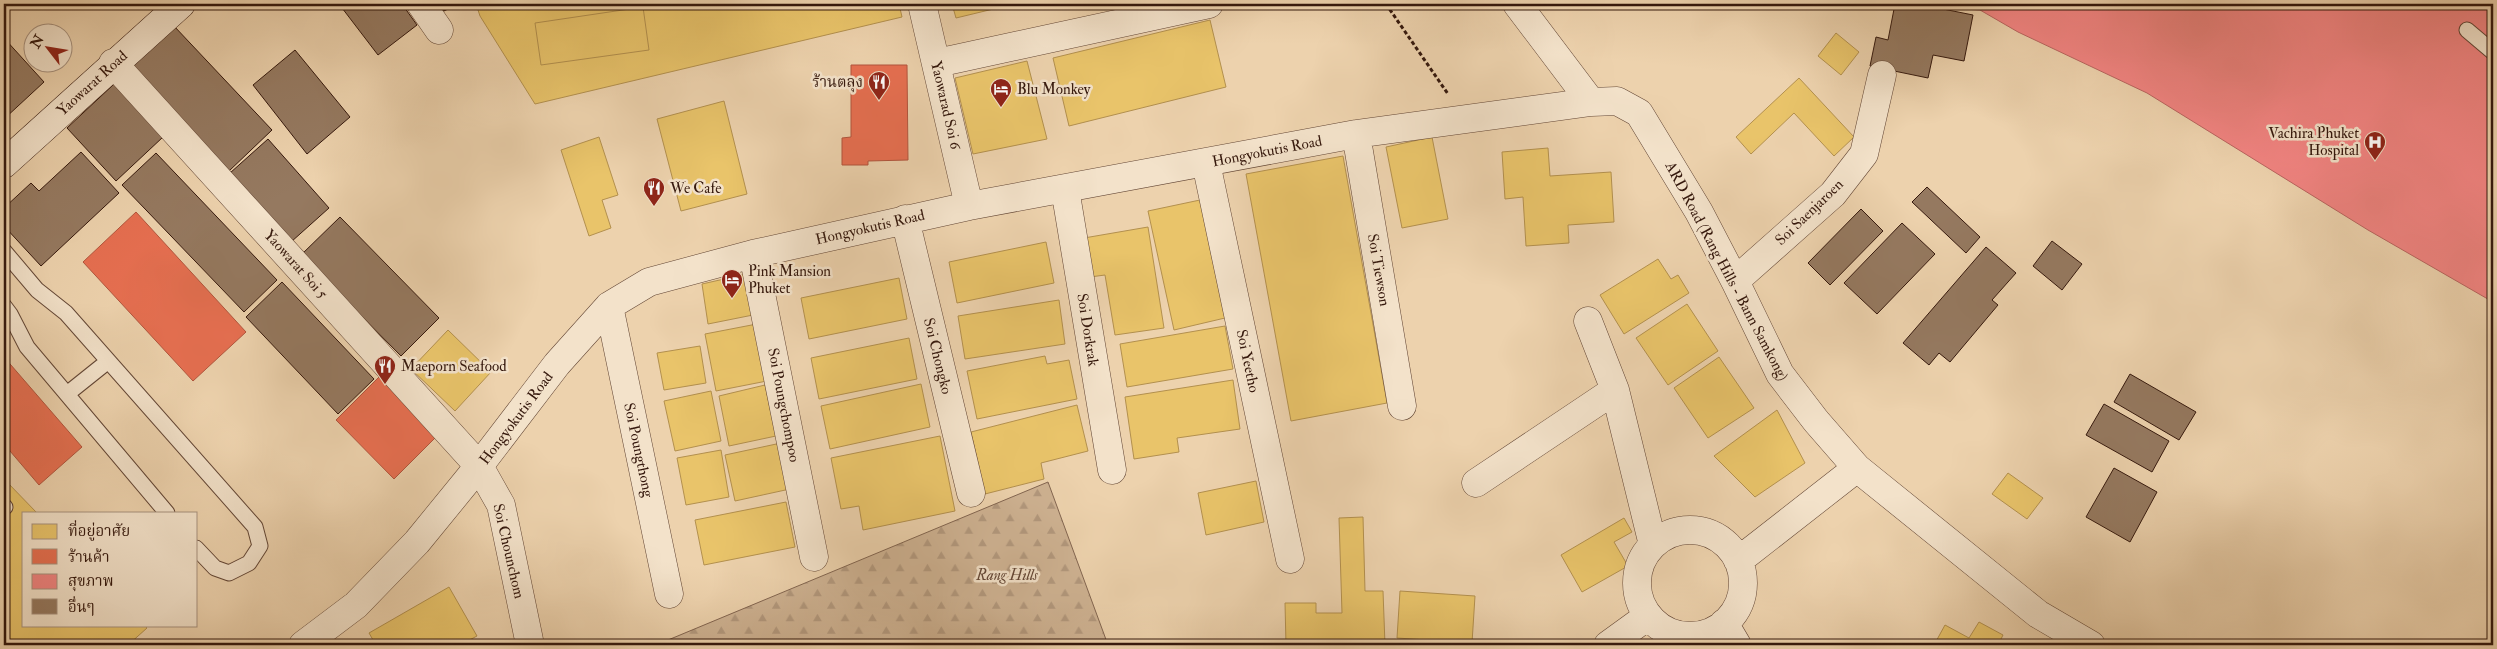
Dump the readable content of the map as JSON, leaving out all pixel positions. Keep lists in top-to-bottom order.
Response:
{
  "streets": {
    "street": [
      "Yaowarat Road",
      "Yaowarad Soi 6",
      "Hongyokutis Road",
      "Soi Saenjaroen",
      "Yaowarat Soi 5",
      "Soi Tiewson",
      "ARD Road (Rang Hills - Bann Samkong)",
      "Soi Dorkrak",
      "Soi Chongko",
      "Soi Yeetho",
      "Soi Poungchompoo",
      "Soi Poungthong",
      "Soi Chounchom"
    ]
  },
  "crossings": [
    ["Yaowarat Road", "Yaowarat Soi 5"],
    ["Yaowarad Soi 6", "Hongyokutis Road"],
    ["Hongyokutis Road", "Yaowarat Soi 5"],
    ["Hongyokutis Road", "Soi Tiewson"],
    ["Hongyokutis Road", "ARD Road (Rang Hills - Bann Samkong)"],
    ["Hongyokutis Road", "Soi Dorkrak"],
    ["Hongyokutis Road", "Soi Chongko"],
    ["Hongyokutis Road", "Soi Yeetho"],
    ["Hongyokutis Road", "Soi Poungchompoo"],
    ["Hongyokutis Road", "Soi Poungthong"],
    ["Hongyokutis Road", "Soi Chounchom"],
    ["Soi Saenjaroen", "ARD Road (Rang Hills - Bann Samkong)"],
    ["Yaowarat Soi 5", "Soi Chounchom"]
  ],
  "parks": ["Rang Hills"],
  "places": {
    "restaurant": ["ร้านตลุง", "We Cafe", "Maeporn Seafood"],
    "hotel": ["Blu Monkey", "Pink Mansion Phuket"],
    "hospital": ["Vachira Phuket Hospital"]
  },
  "legend": [
    "ที่อยู่อาศัย",
    "ร้านค้า",
    "สุขภาพ",
    "อื่นๆ"
  ],
  "north": "top left"
}
